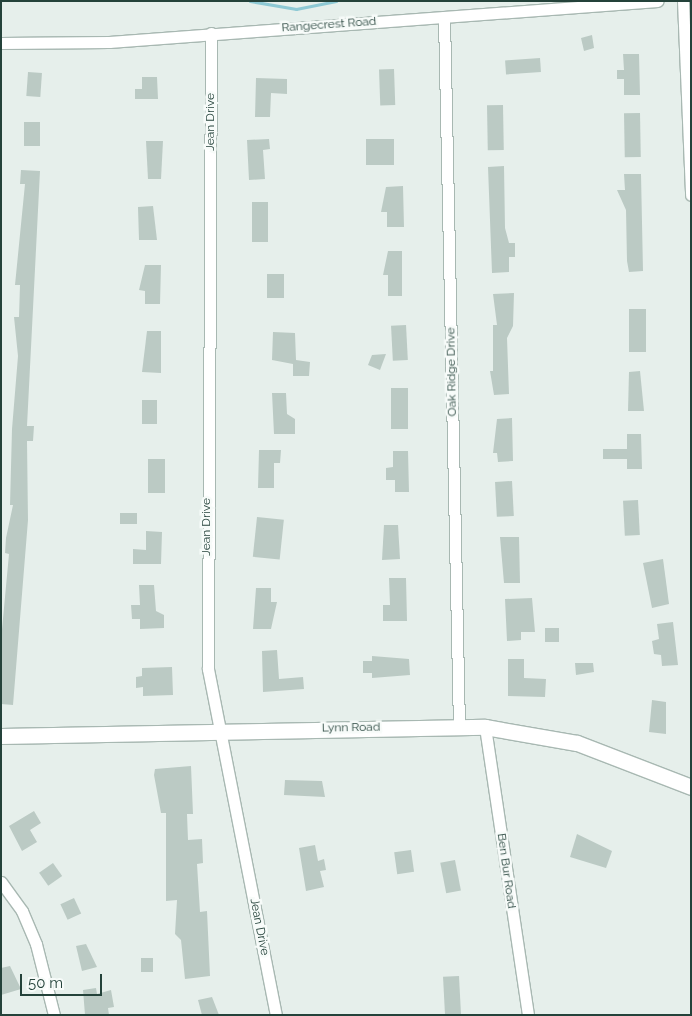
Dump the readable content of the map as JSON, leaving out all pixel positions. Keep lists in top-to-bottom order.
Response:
{
  "streets": {
    "main road": ["Lynn Road"],
    "street": [
      "Rangecrest Road",
      "Jean Drive",
      "Oak Ridge Drive",
      "Ben Bur Road"
    ]
  },
  "crossings": [
    ["Rangecrest Road", "Jean Drive"],
    ["Rangecrest Road", "Oak Ridge Drive"],
    ["Jean Drive", "Lynn Road"],
    ["Oak Ridge Drive", "Lynn Road"],
    ["Lynn Road", "Ben Bur Road"]
  ],
  "scale_bar": "50 m"
}
